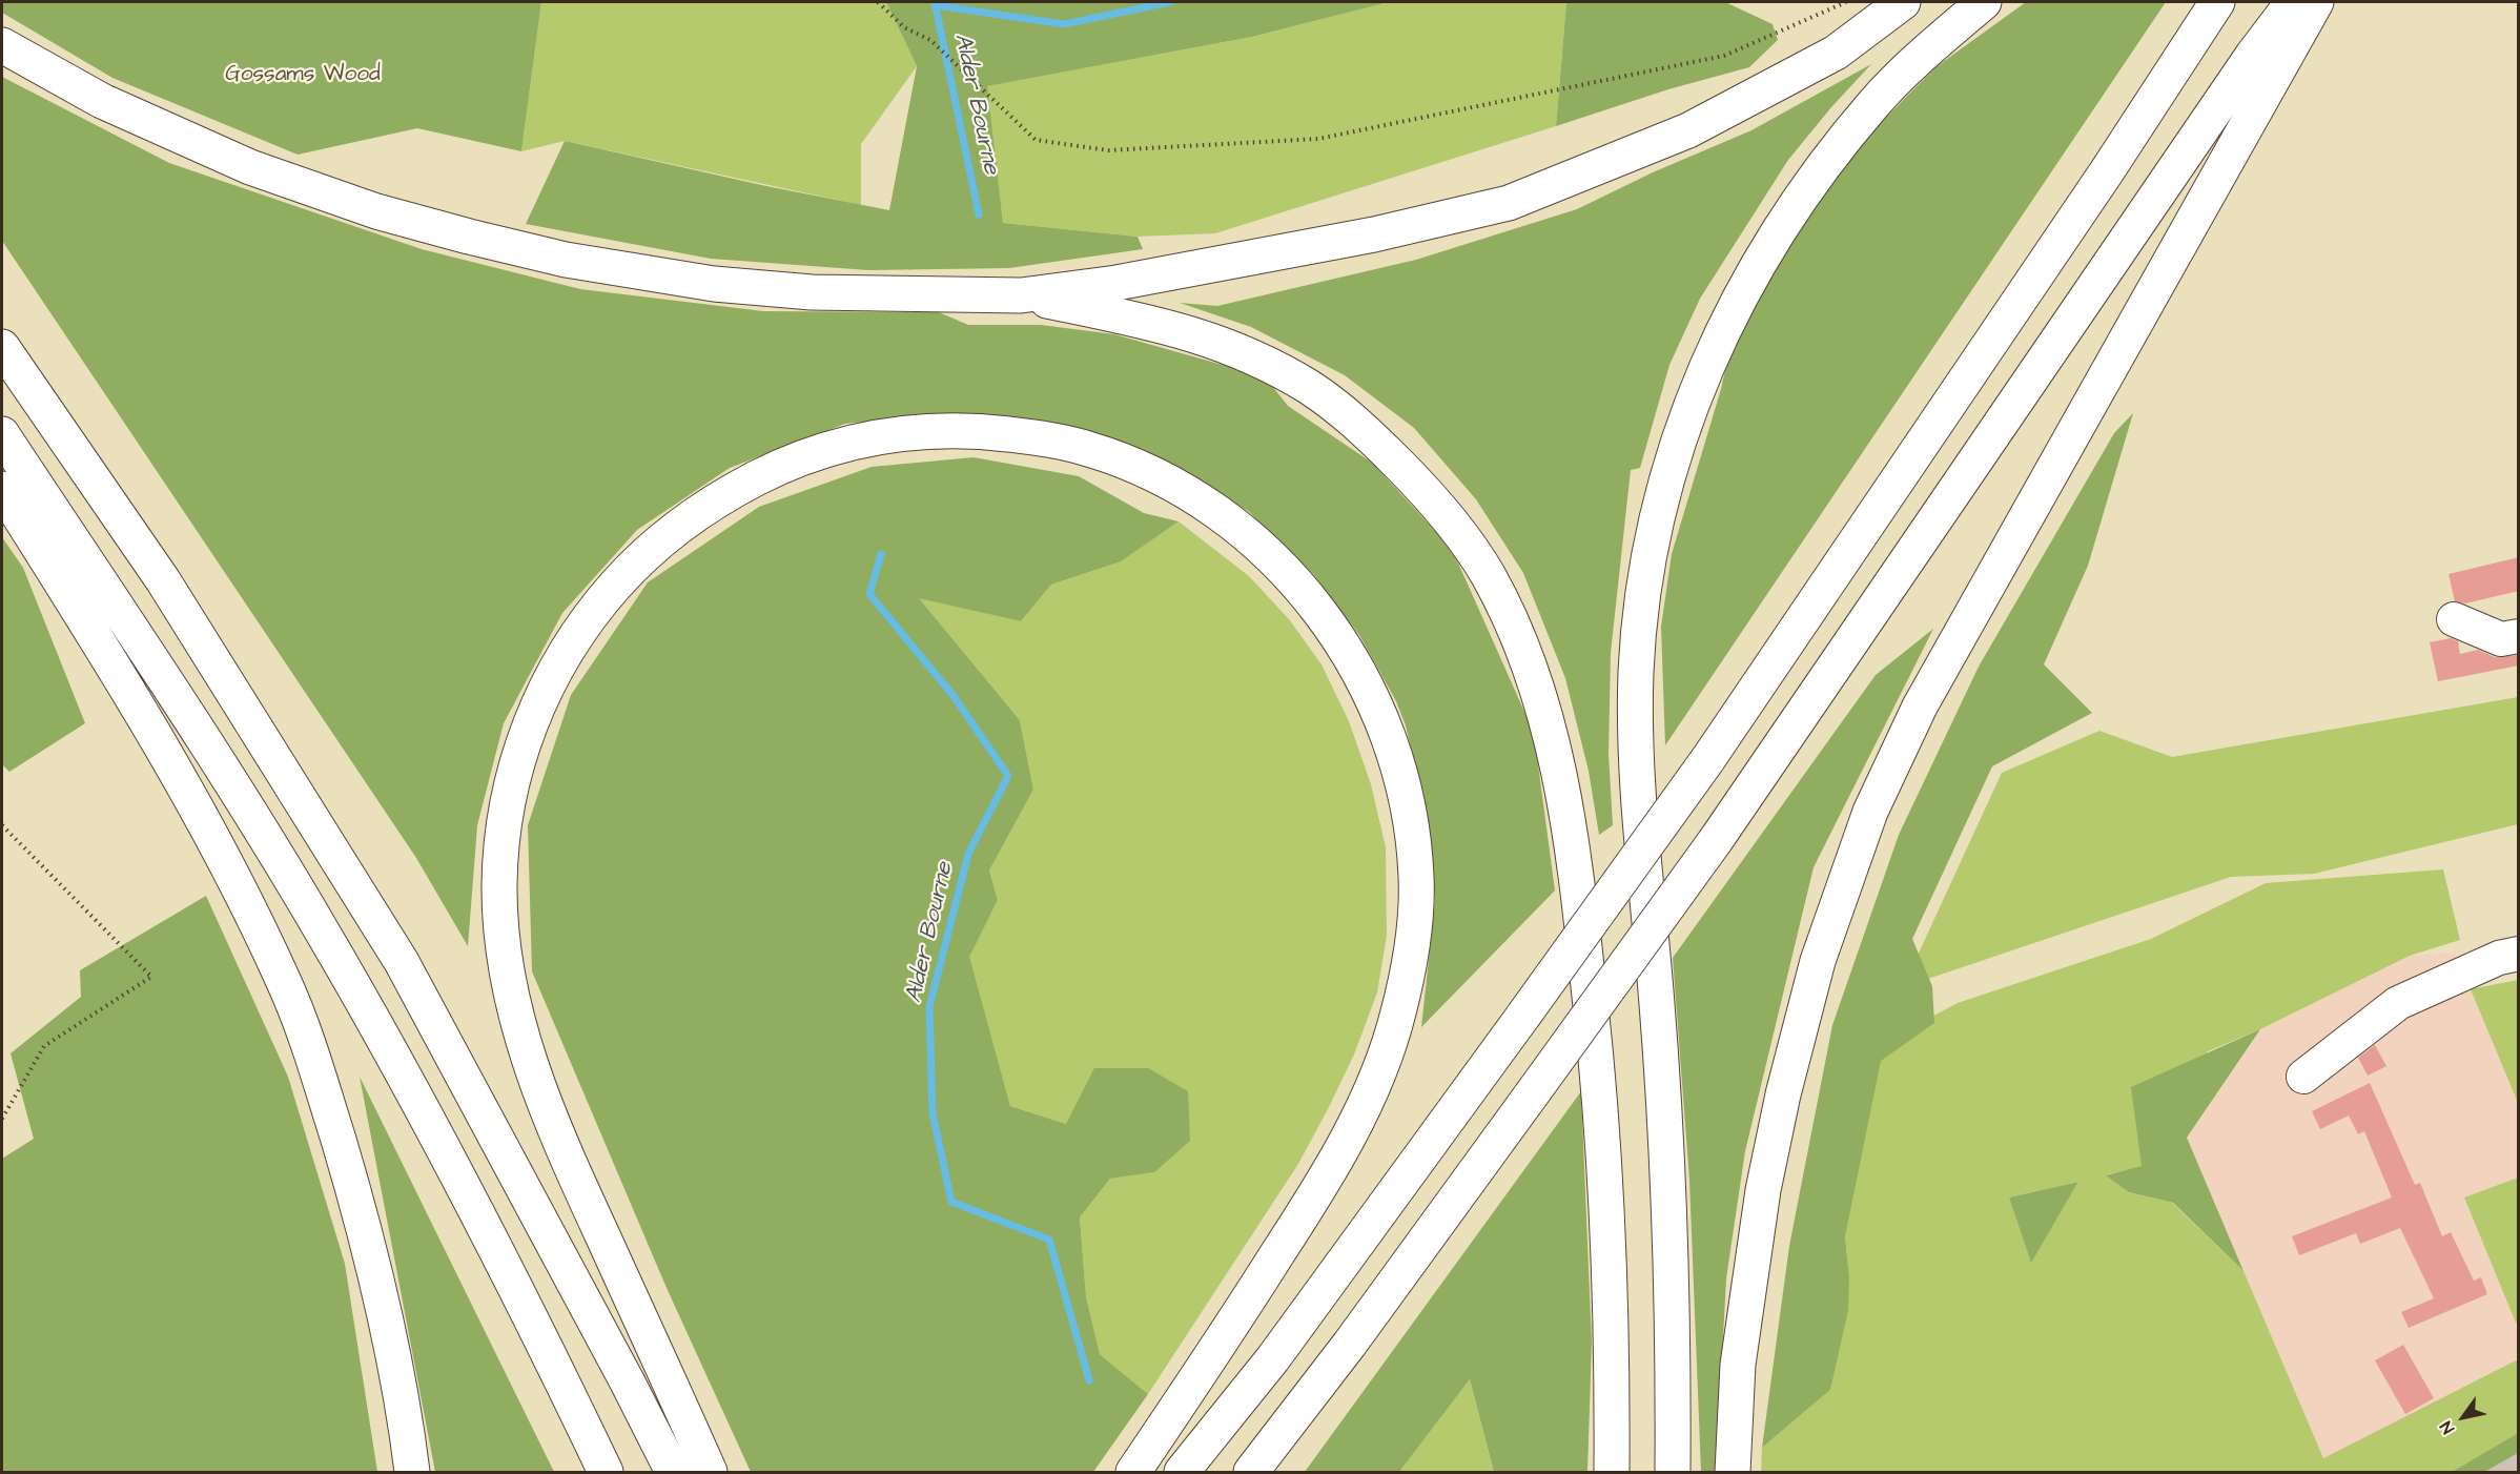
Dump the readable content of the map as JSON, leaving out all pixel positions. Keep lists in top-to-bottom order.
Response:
{
  "water": ["Alder Bourne"],
  "parks": ["Gossams Wood"],
  "north": "bottom left"
}
